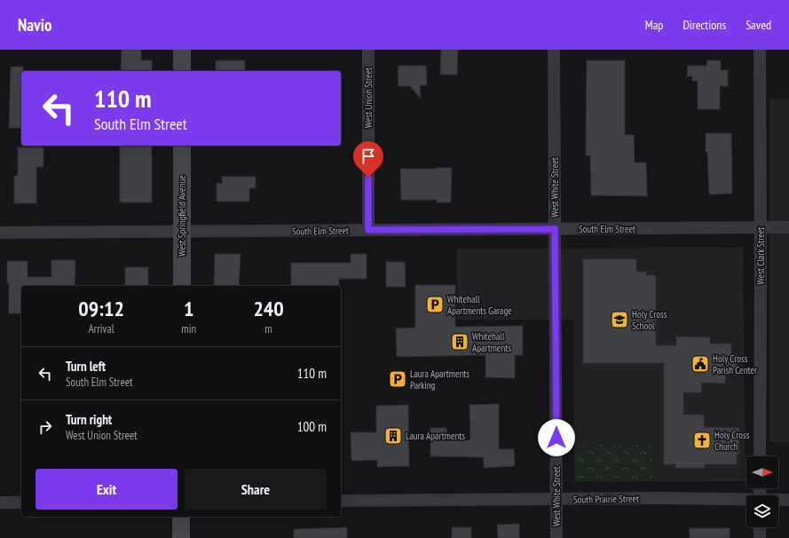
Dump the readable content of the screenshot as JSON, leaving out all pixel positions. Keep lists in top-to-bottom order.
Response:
{
  "streets": {
    "main road": ["West Springfield Avenue"],
    "street": [
      "West Union Street",
      "West White Street",
      "South Elm Street",
      "West Clark Street",
      "South Prairie Street"
    ]
  },
  "crossings": [
    ["West Union Street", "South Elm Street"],
    ["West White Street", "South Elm Street"],
    ["West White Street", "South Prairie Street"],
    ["West Springfield Avenue", "South Elm Street"],
    ["South Elm Street", "West Clark Street"]
  ],
  "places": {
    "parking": ["Whitehall Apartments Garage", "Laura Apartments Parking"],
    "school or university": ["Holy Cross School"],
    "building": ["Whitehall Apartments", "Laura Apartments"],
    "public building": ["Holy Cross Parish Center"],
    "church": ["Holy Cross Church"]
  },
  "north": "right",
  "page": {
    "header": "Navio",
    "nav": ["Map", "Directions", "Saved"],
    "turn": ["110 m", "South Elm Street"],
    "eta": [
      "09:12",
      "Arrival",
      "1",
      "min",
      "240",
      "m"
    ],
    "list": [
      {
        "name": "Turn left",
        "note": "South Elm Street",
        "value": "110 m"
      },
      {
        "name": "Turn right",
        "note": "West Union Street",
        "value": "100 m"
      }
    ],
    "buttons": ["Exit", "Share"]
  }
}
